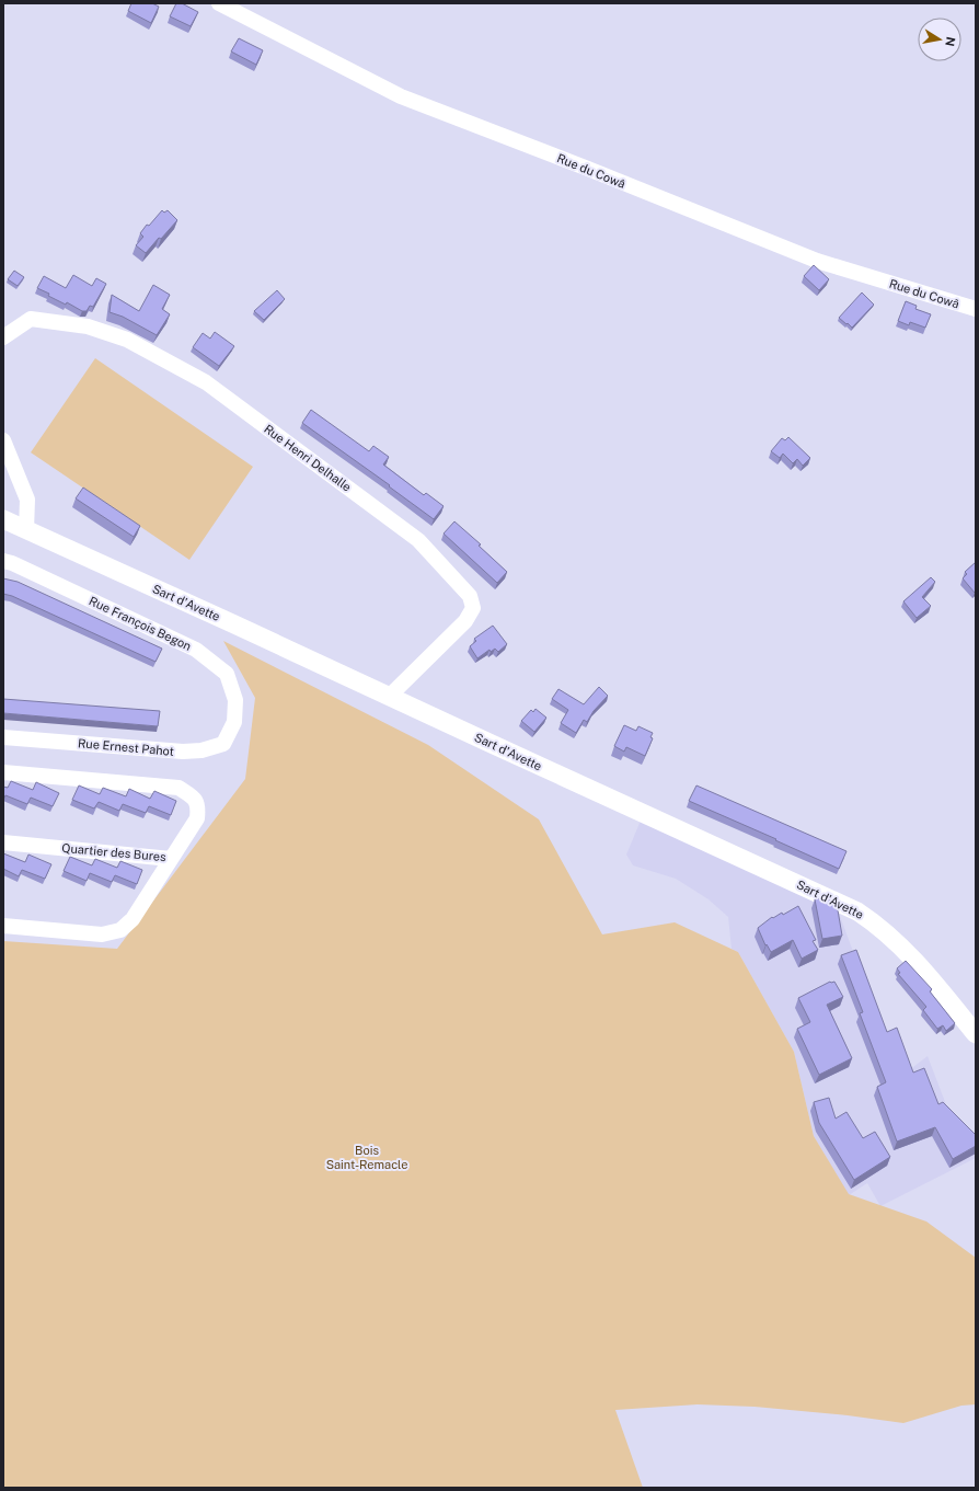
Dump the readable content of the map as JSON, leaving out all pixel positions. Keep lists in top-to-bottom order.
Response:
{
  "streets": {
    "street": [
      "Rue du Cowâ",
      "Rue Henri Delhalle",
      "Sart d'Avette",
      "Rue François Begon",
      "Rue Ernest Pahot",
      "Quartier des Bures"
    ]
  },
  "crossings": [
    ["Rue Henri Delhalle", "Sart d'Avette"],
    ["Rue François Begon", "Rue Ernest Pahot"]
  ],
  "parks": ["Bois Saint-Remacle"],
  "north": "right"
}
